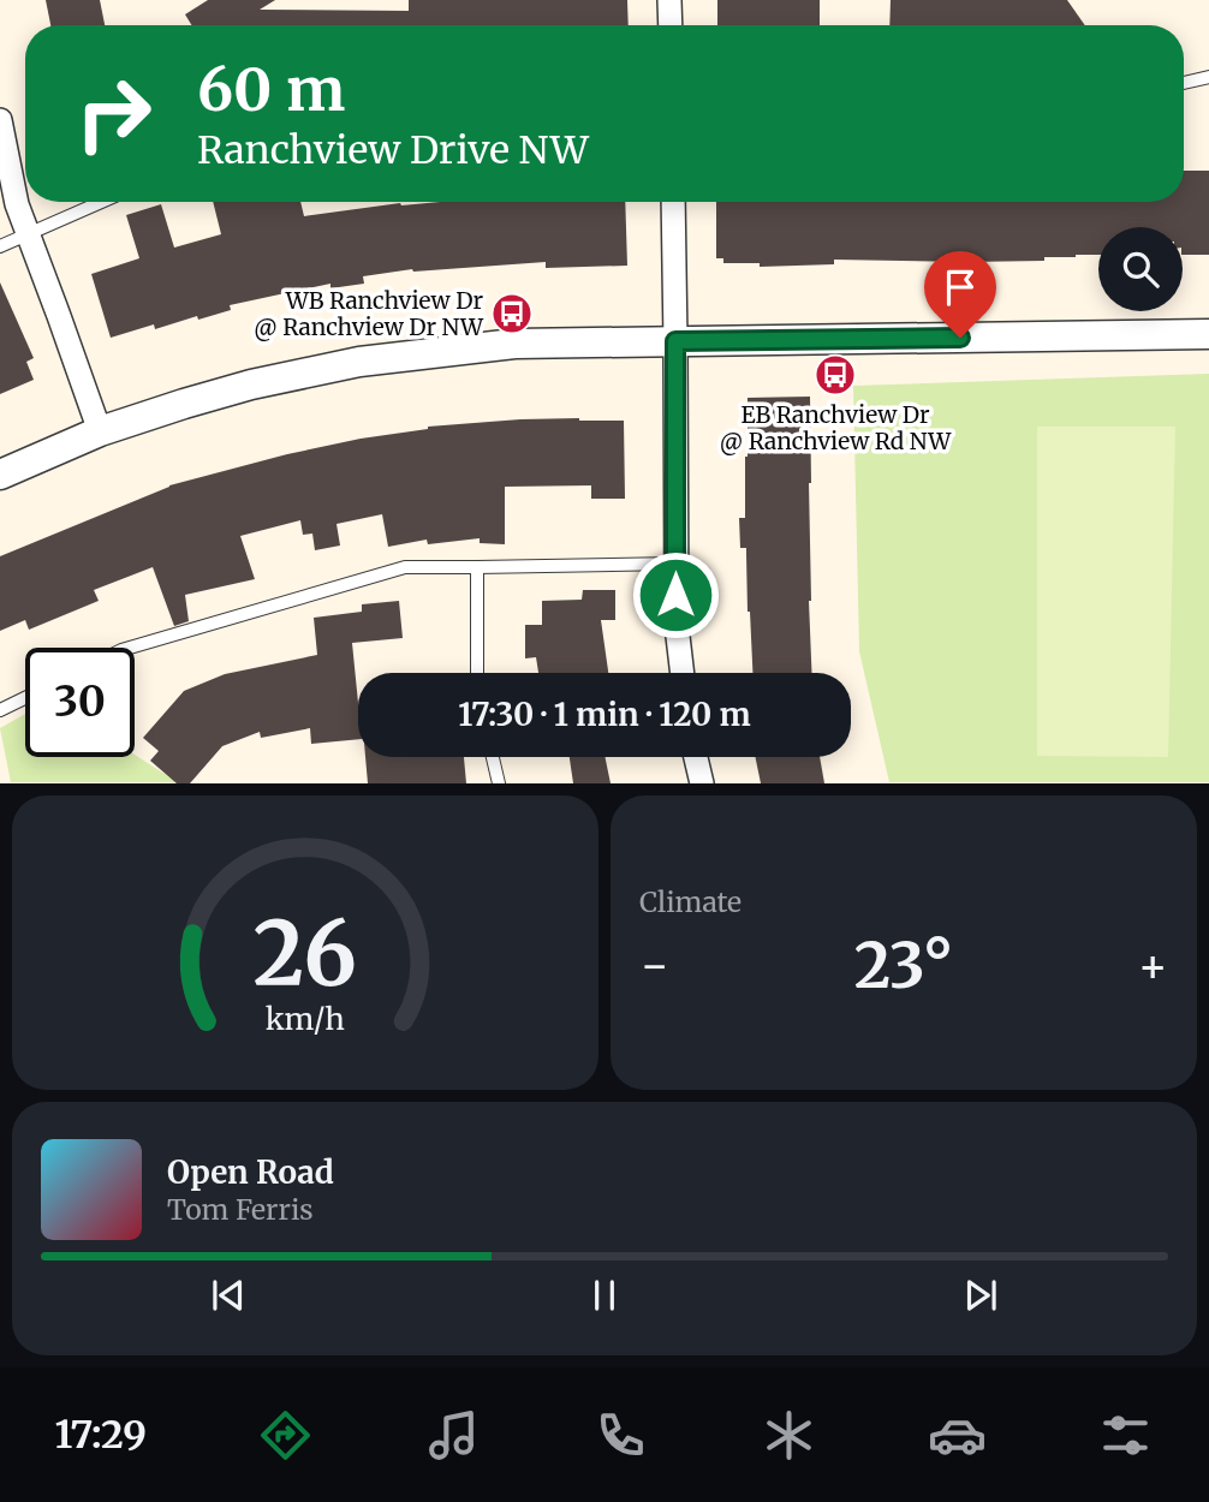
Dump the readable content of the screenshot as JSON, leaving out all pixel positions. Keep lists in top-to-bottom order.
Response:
{
  "places": {
    "bus stop": ["WB Ranchview Dr @ Ranchview Dr NW", "EB Ranchview Dr @ Ranchview Rd NW"]
  },
  "page": {
    "turn": ["60 m", "Ranchview Drive NW"],
    "limit": "30",
    "trip": "17:30 · 1 min · 120 m",
    "tile": "Climate",
    "heat": ["−", "23°", "+"],
    "song": ["Open Road", "Tom Ferris"],
    "tabs": "17:29",
    "gauge": ["26", "km/h"]
  }
}
